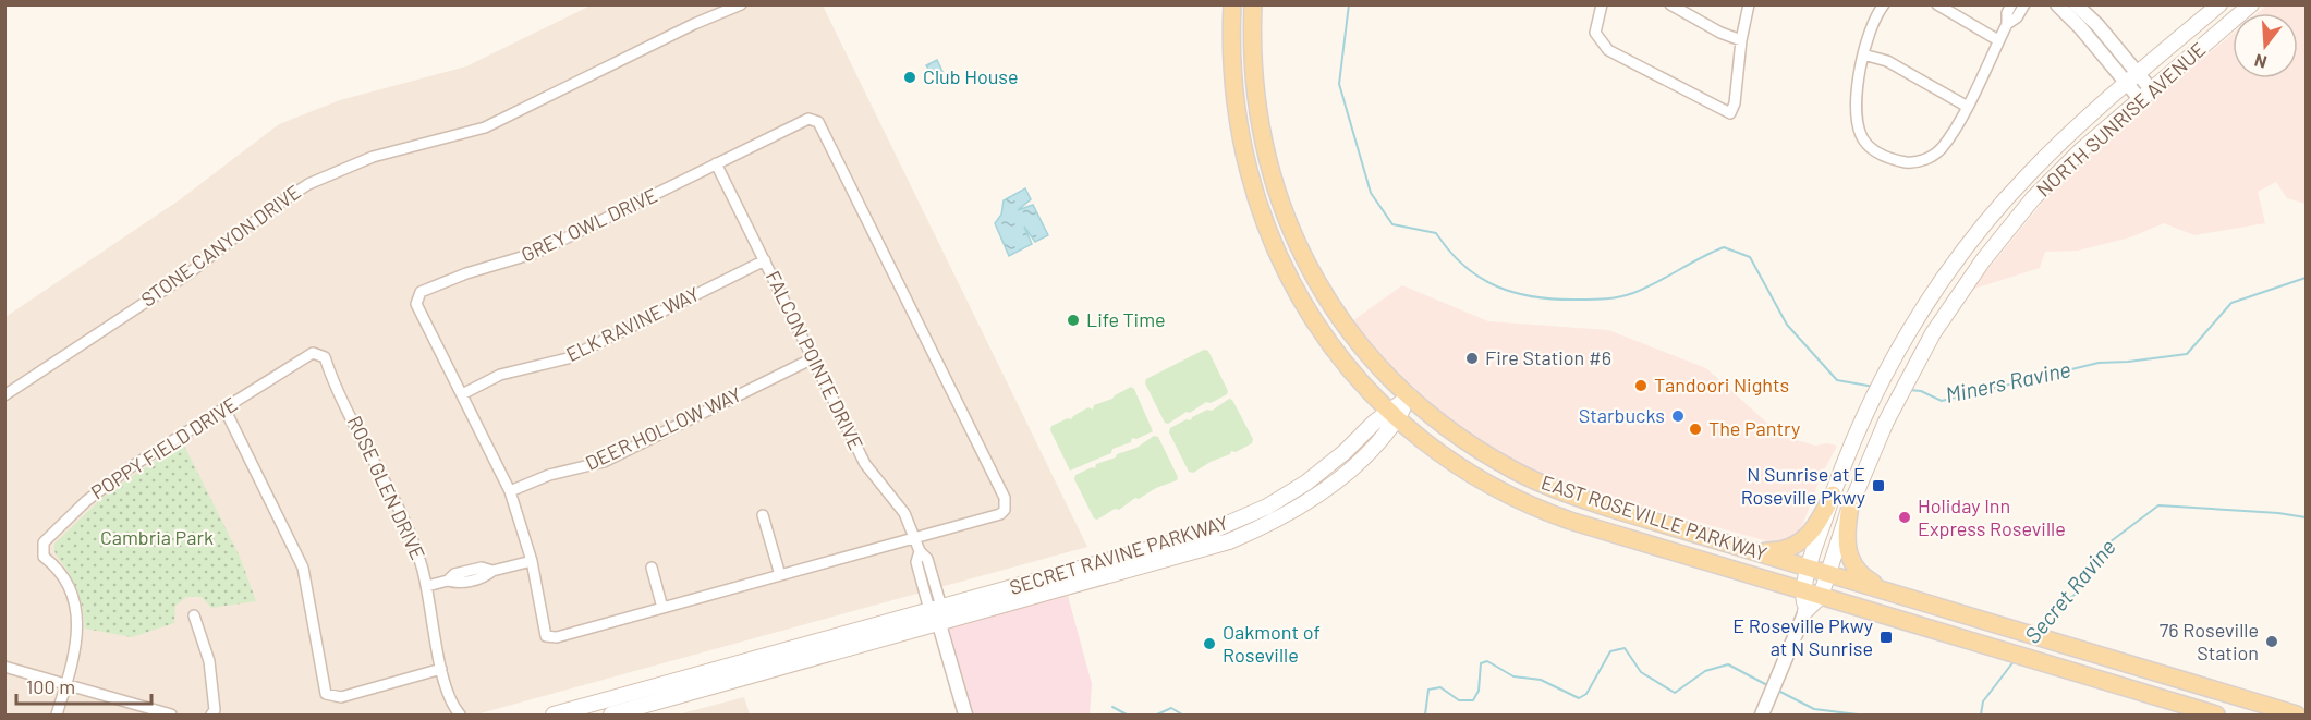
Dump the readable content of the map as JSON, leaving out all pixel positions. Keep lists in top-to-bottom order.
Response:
{
  "streets": {
    "main road": ["NORTH SUNRISE AVENUE", "EAST ROSEVILLE PARKWAY", "SECRET RAVINE PARKWAY"],
    "street": [
      "GREY OWL DRIVE",
      "STONE CANYON DRIVE",
      "ELK RAVINE WAY",
      "FALCON POINTE DRIVE",
      "DEER HOLLOW WAY",
      "POPPY FIELD DRIVE",
      "ROSE GLEN DRIVE"
    ]
  },
  "crossings": [
    ["NORTH SUNRISE AVENUE", "EAST ROSEVILLE PARKWAY"],
    ["GREY OWL DRIVE", "ELK RAVINE WAY"],
    ["GREY OWL DRIVE", "FALCON POINTE DRIVE"],
    ["GREY OWL DRIVE", "DEER HOLLOW WAY"],
    ["ELK RAVINE WAY", "FALCON POINTE DRIVE"],
    ["FALCON POINTE DRIVE", "DEER HOLLOW WAY"],
    ["FALCON POINTE DRIVE", "SECRET RAVINE PARKWAY"],
    ["POPPY FIELD DRIVE", "ROSE GLEN DRIVE"],
    ["EAST ROSEVILLE PARKWAY", "SECRET RAVINE PARKWAY"]
  ],
  "water": ["Miners Ravine", "Secret Ravine"],
  "parks": ["Cambria Park"],
  "places": {
    "other": [
      "Club House",
      "Life Time",
      "Fire Station #6",
      "Tandoori Nights",
      "Starbucks",
      "The Pantry",
      "Holiday Inn Express Roseville",
      "76 Roseville Station",
      "Oakmont of Roseville"
    ],
    "transit": ["N Sunrise at E Roseville Pkwy", "E Roseville Pkwy at N Sunrise"]
  },
  "scale_bar": "100 m",
  "north": "bottom"
}
